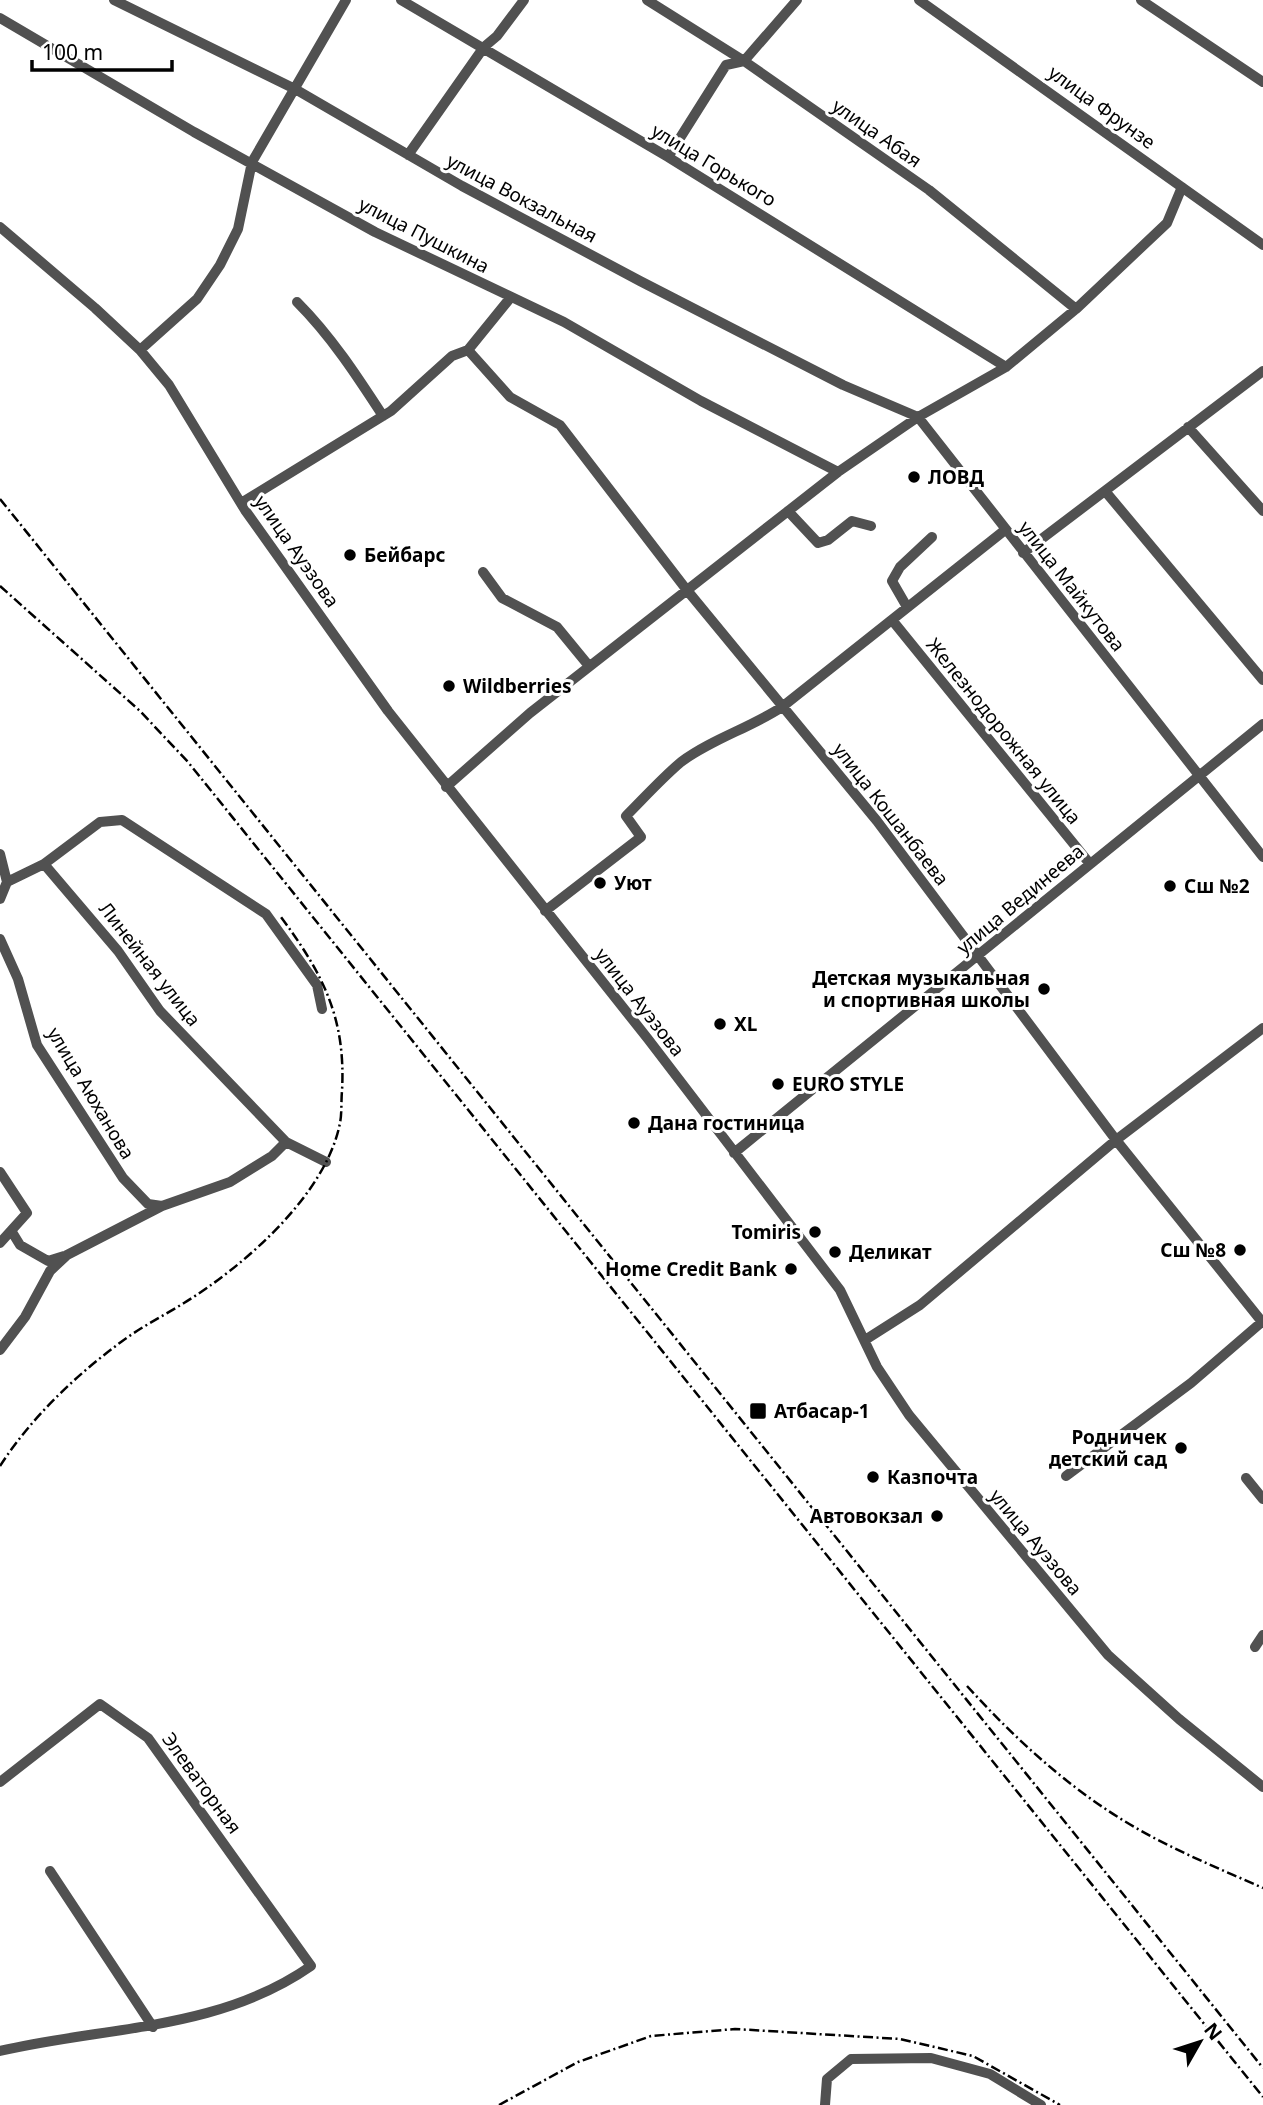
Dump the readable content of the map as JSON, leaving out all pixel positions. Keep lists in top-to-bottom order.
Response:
{
  "streets": {
    "street": [
      "улица Фрунзе",
      "улица Абая",
      "улица Горького",
      "улица Вокзальная",
      "улица Пушкина",
      "улица Ауэзова",
      "улица Майкутова",
      "Железнодорожная улица",
      "улица Кошанбаева",
      "улица Вединеева",
      "Линейная улица",
      "улица Аюханова",
      "Элеваторная"
    ]
  },
  "crossings": [
    ["улица Вокзальная", "улица Майкутова"],
    ["улица Ауэзова", "улица Вединеева"],
    ["улица Майкутова", "улица Вединеева"],
    ["Железнодорожная улица", "улица Вединеева"],
    ["улица Кошанбаева", "улица Вединеева"]
  ],
  "places": {
    "other": [
      "ЛОВД",
      "Бейбарс",
      "Wildberries",
      "Уют",
      "Сш №2",
      "Детская музыкальная и спортивная школы",
      "XL",
      "EURO STYLE",
      "Дана гостиница",
      "Tomiris",
      "Сш №8",
      "Деликат",
      "Home Credit Bank",
      "Родничек детский сад",
      "Казпочта",
      "Автовокзал"
    ],
    "transit": ["Атбасар-1"]
  },
  "scale_bar": "100 m",
  "north": "top right"
}
